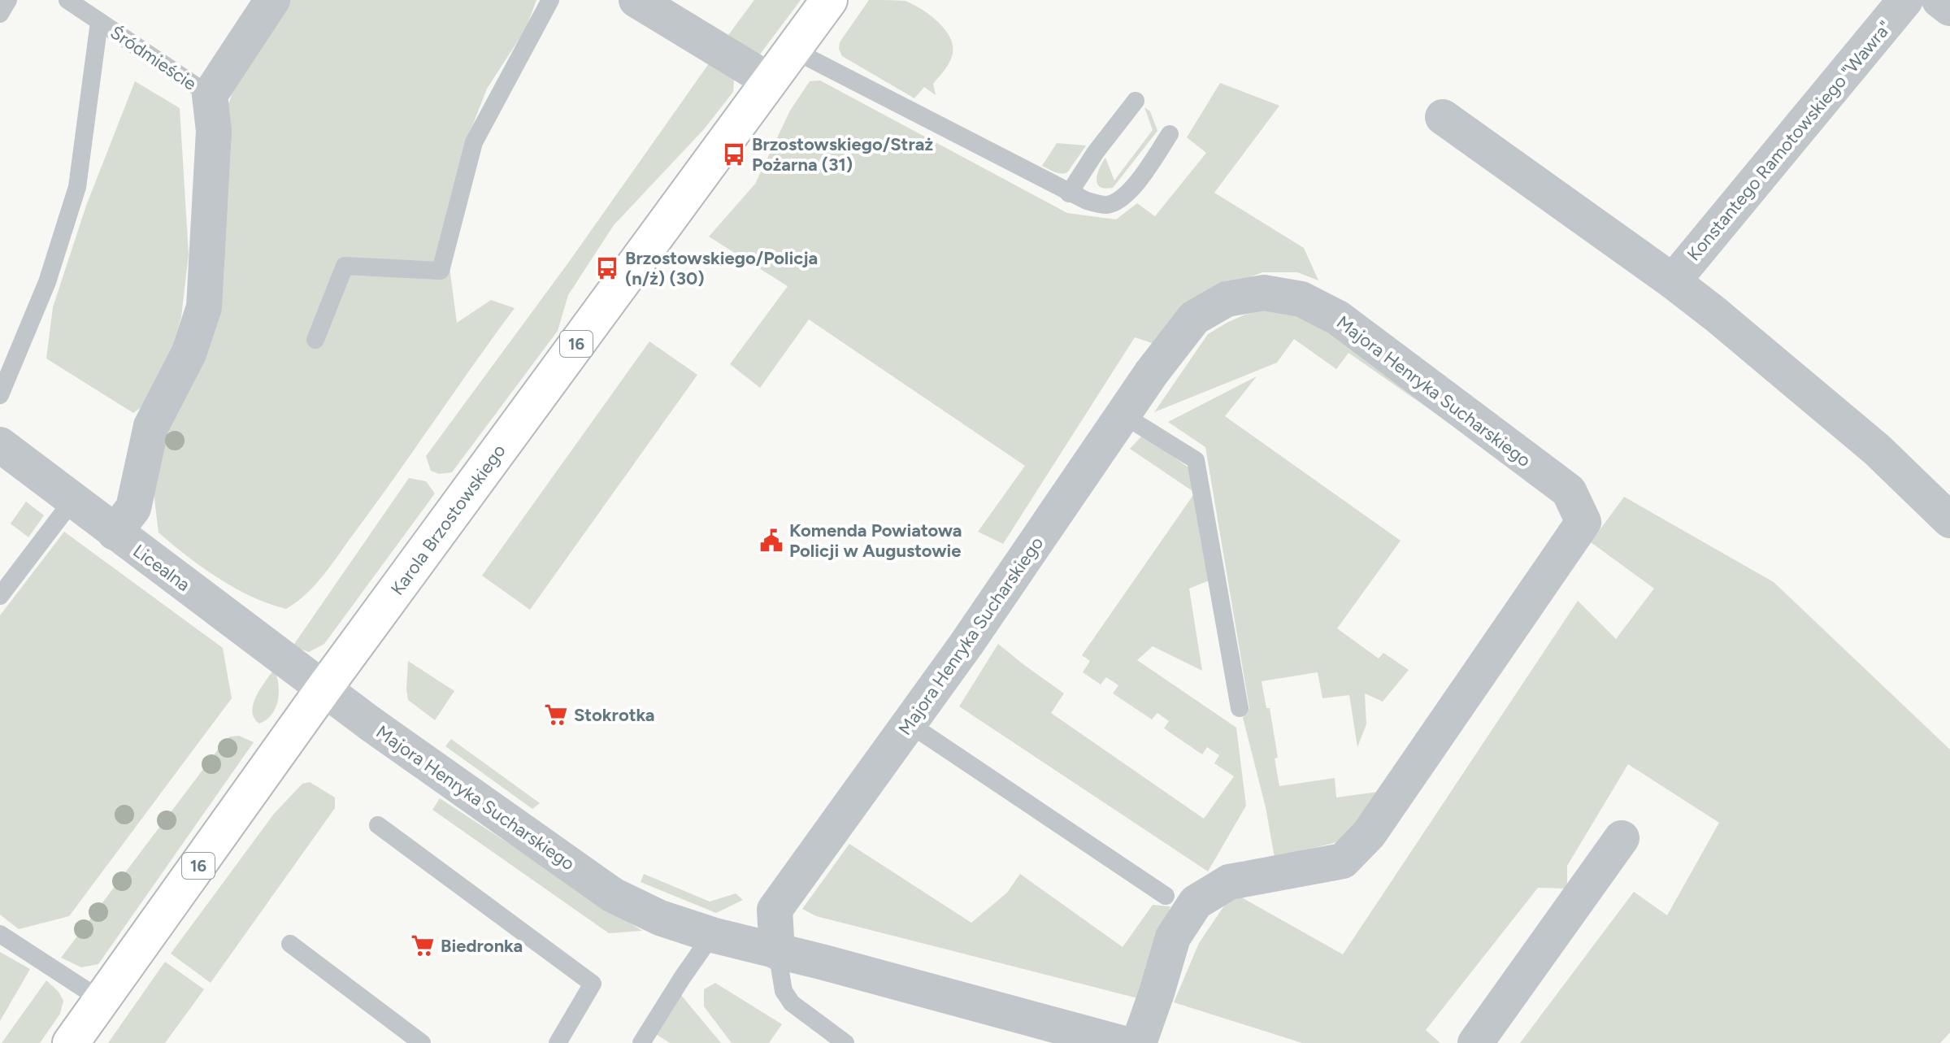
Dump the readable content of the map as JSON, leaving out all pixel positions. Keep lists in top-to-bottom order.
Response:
{
  "streets": {
    "main road": ["16", "Karola Brzostowskiego"],
    "street": [
      "Śródmieście",
      "Konstantego Ramotowskiego \"Wawra\"",
      "Majora Henryka Sucharskiego",
      "Licealna"
    ]
  },
  "crossings": [
    ["Majora Henryka Sucharskiego", "Karola Brzostowskiego"],
    ["Majora Henryka Sucharskiego", "Licealna"],
    ["Karola Brzostowskiego", "Licealna"]
  ],
  "places": {
    "bus stop": ["Brzostowskiego/Straż Pożarna (31)", "Brzostowskiego/Policja (n/ż) (30)"],
    "public building": ["Komenda Powiatowa Policji w Augustowie"],
    "supermarket": ["Stokrotka", "Biedronka"]
  }
}
